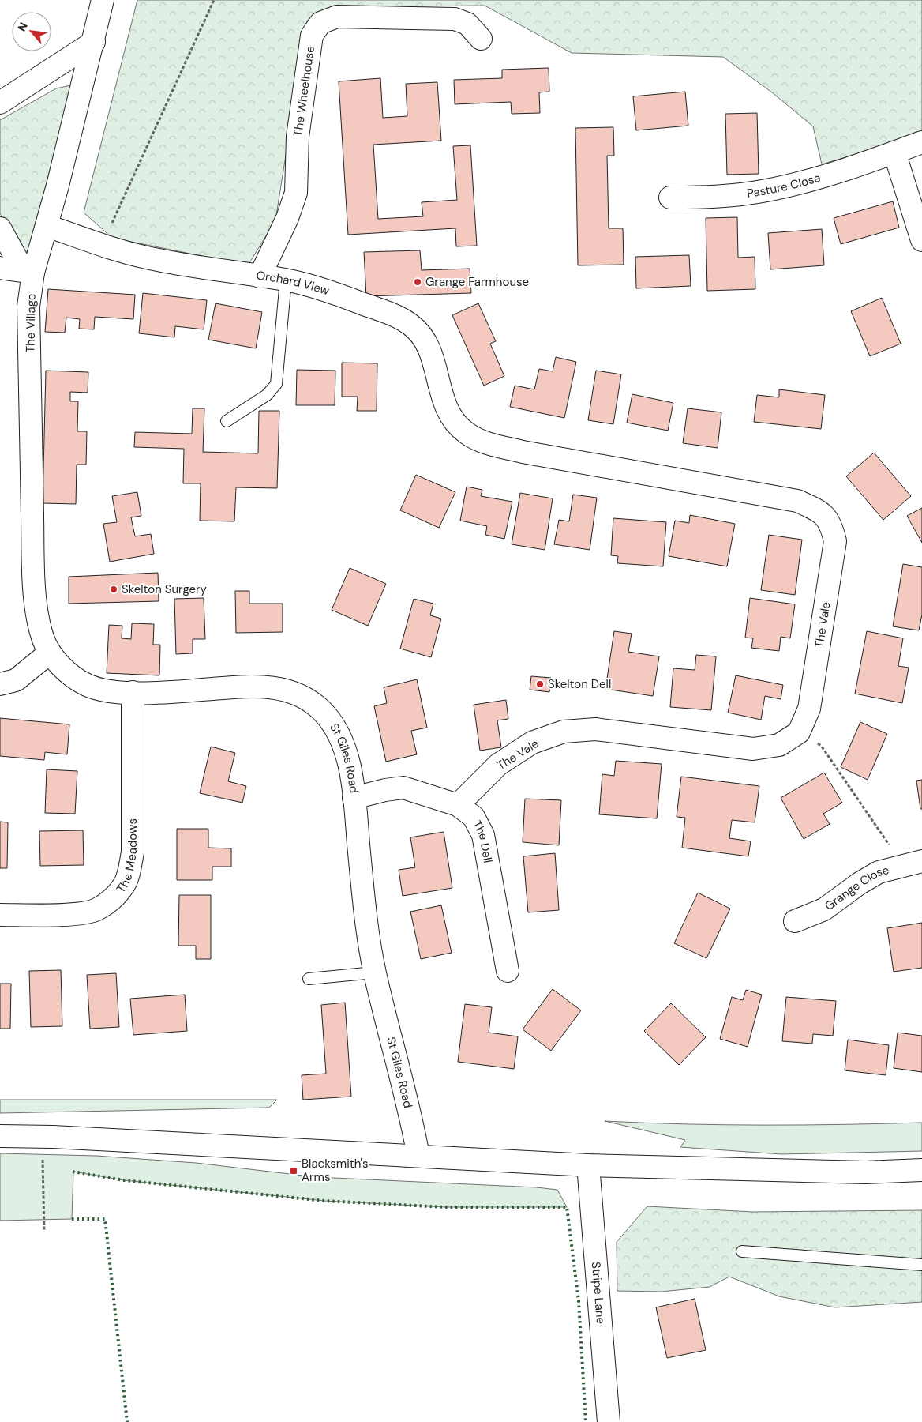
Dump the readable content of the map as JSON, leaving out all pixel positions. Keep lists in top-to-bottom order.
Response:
{
  "streets": {
    "main road": [
      "The Wheelhouse",
      "Pasture Close",
      "Orchard View",
      "The Village",
      "The Vale",
      "St Giles Road",
      "The Dell",
      "The Meadows",
      "Grange Close",
      "Stripe Lane"
    ]
  },
  "crossings": [
    ["The Wheelhouse", "Orchard View"],
    ["Orchard View", "The Village"],
    ["Orchard View", "The Vale"],
    ["The Village", "St Giles Road"],
    ["The Vale", "The Dell"],
    ["St Giles Road", "The Dell"],
    ["St Giles Road", "The Meadows"]
  ],
  "places": {
    "other": ["Grange Farmhouse", "Skelton Surgery", "Skelton Dell"],
    "transit": ["Blacksmith's Arms"]
  },
  "north": "top left"
}
